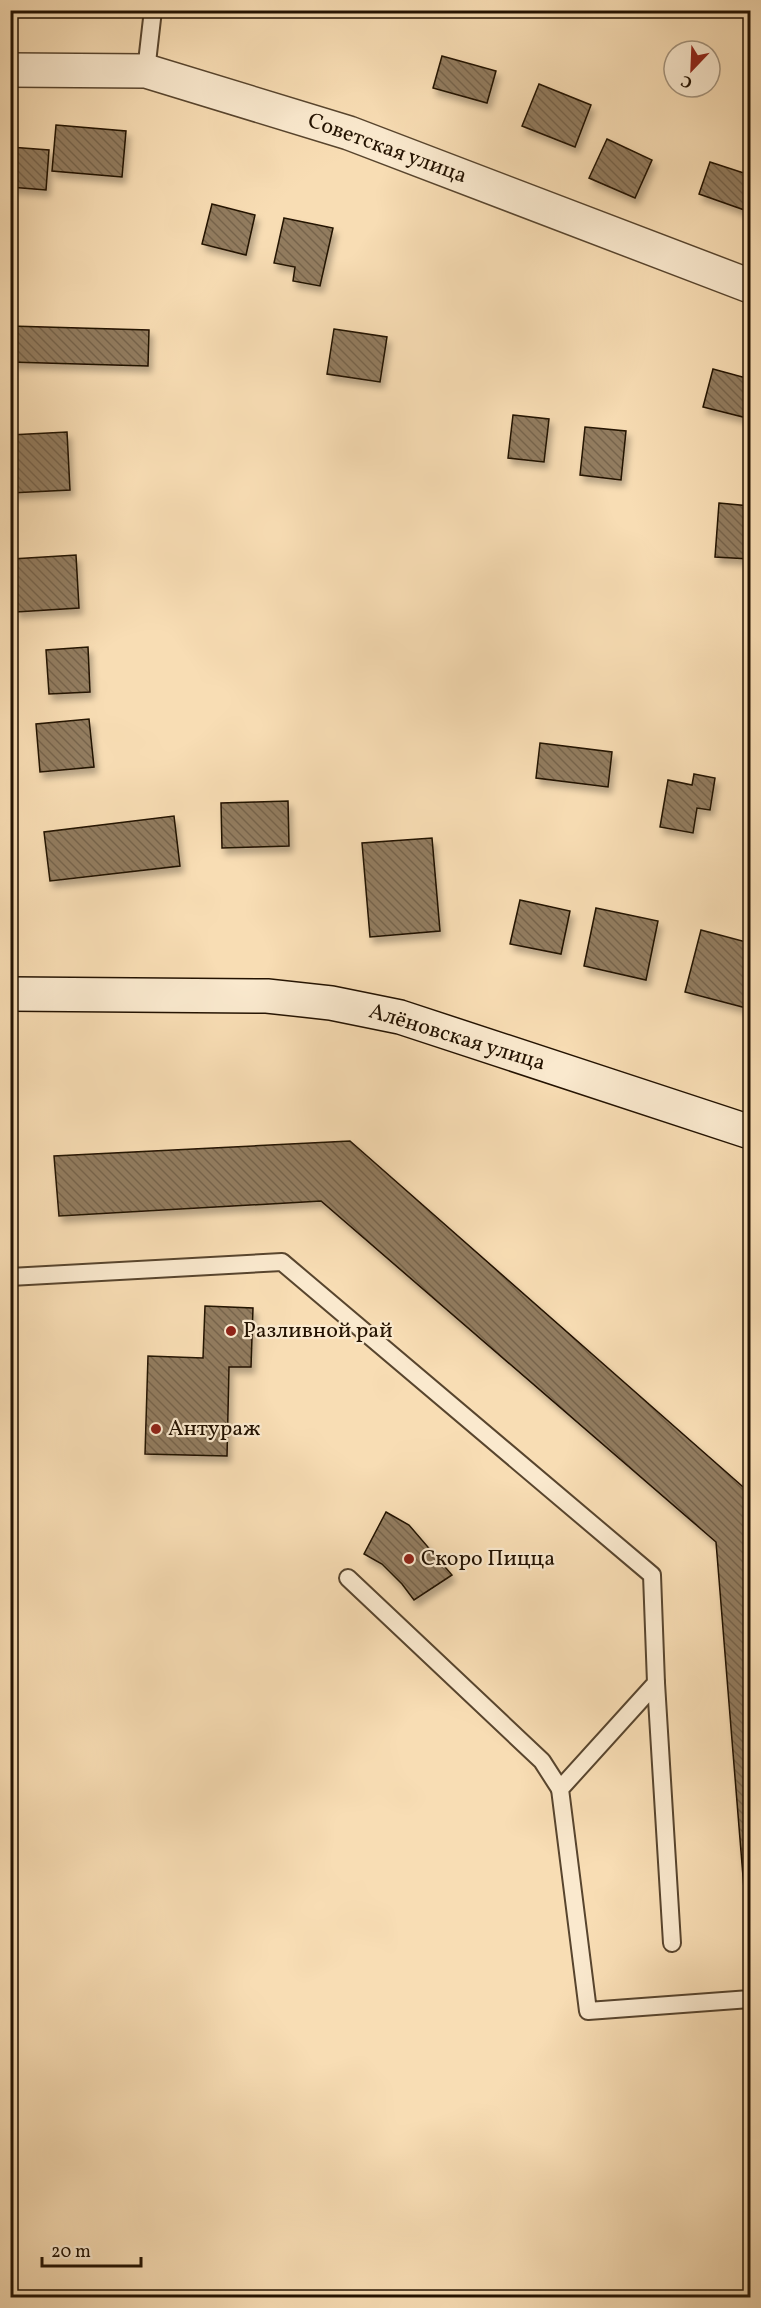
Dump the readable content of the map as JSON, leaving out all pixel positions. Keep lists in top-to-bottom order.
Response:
{
  "streets": {
    "street": ["Советская улица", "Алёновская улица"]
  },
  "places": ["Разливной рай", "Антураж", "Скоро Пицца"],
  "scale_bar": "20 m",
  "north": "bottom left"
}
